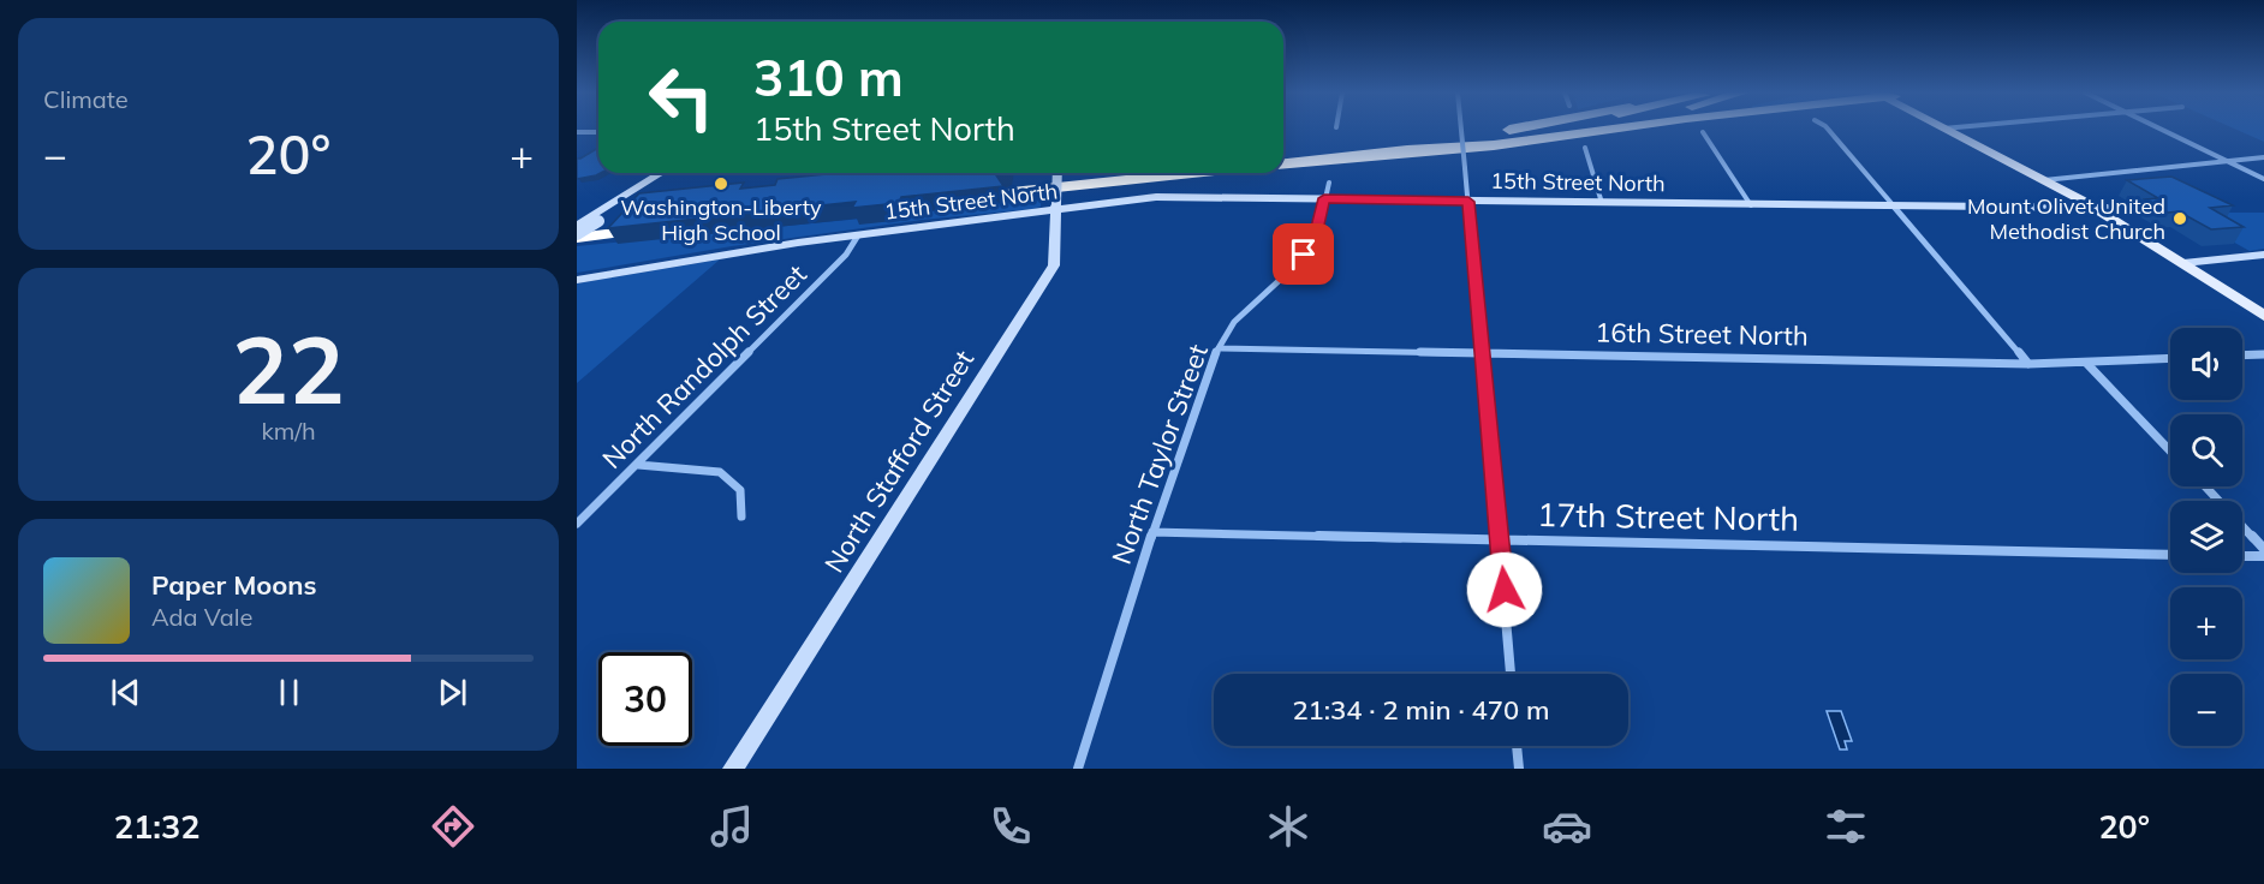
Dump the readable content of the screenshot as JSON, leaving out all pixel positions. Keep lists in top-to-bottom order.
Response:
{
  "streets": {
    "street": [
      "15th Street North",
      "16th Street North",
      "North Randolph Street",
      "North Taylor Street",
      "North Stafford Street",
      "17th Street North"
    ]
  },
  "crossings": [
    ["15th Street North", "North Randolph Street"],
    ["15th Street North", "North Taylor Street"],
    ["15th Street North", "North Stafford Street"],
    ["16th Street North", "North Taylor Street"],
    ["North Taylor Street", "17th Street North"]
  ],
  "places": ["Washington-Liberty High School", "Mount Olivet United Methodist Church"],
  "page": {
    "tile": [
      "Climate",
      ["22", "km/h"]
    ],
    "turn": ["310 m", "15th Street North"],
    "heat": ["−", "20°", "+"],
    "map_buttons": ["+", "−"],
    "song": ["Paper Moons", "Ada Vale"],
    "limit": "30",
    "trip": "21:34 · 2 min · 470 m",
    "tabs": ["21:32", "20°"]
  }
}
